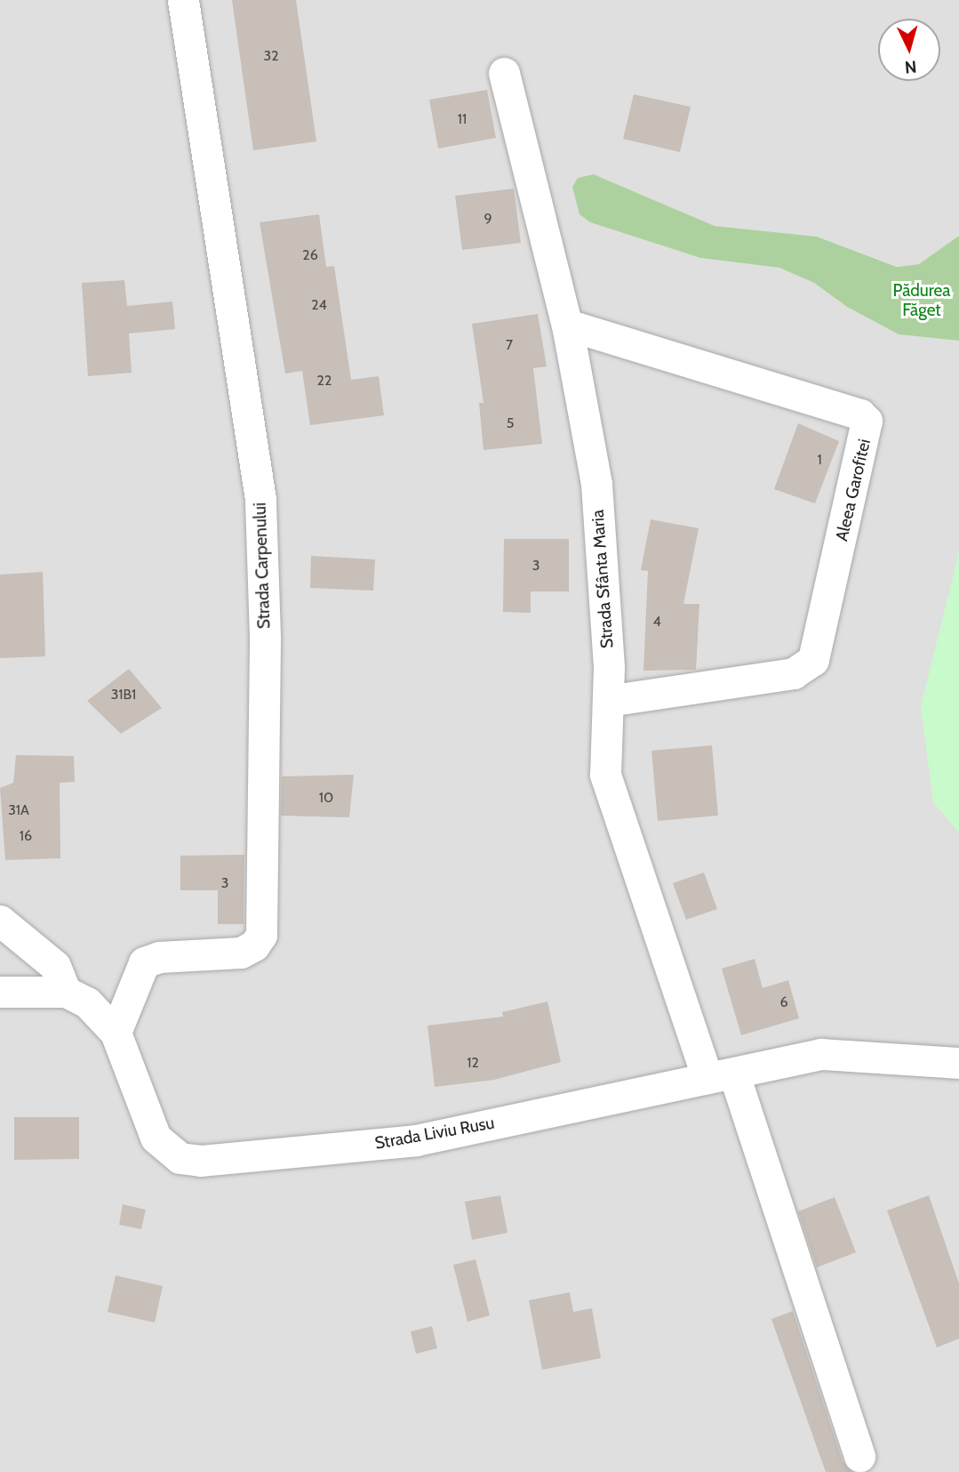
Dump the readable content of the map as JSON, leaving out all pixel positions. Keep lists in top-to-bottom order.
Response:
{
  "streets": {
    "street": [
      "Aleea Garofitei",
      "Strada Carpenului",
      "Strada Sfânta Maria",
      "Strada Liviu Rusu"
    ]
  },
  "crossings": [
    ["Aleea Garofitei", "Strada Sfânta Maria"],
    ["Strada Carpenului", "Strada Liviu Rusu"],
    ["Strada Sfânta Maria", "Strada Liviu Rusu"]
  ],
  "parks": ["Pădurea Făget"],
  "house_numbers": [
    "32",
    "11",
    "9",
    "26",
    "24",
    "7",
    "22",
    "5",
    "1",
    "3",
    "4",
    "31B1",
    "10",
    "31A",
    "16",
    "3",
    "6",
    "12"
  ],
  "north": "bottom"
}
